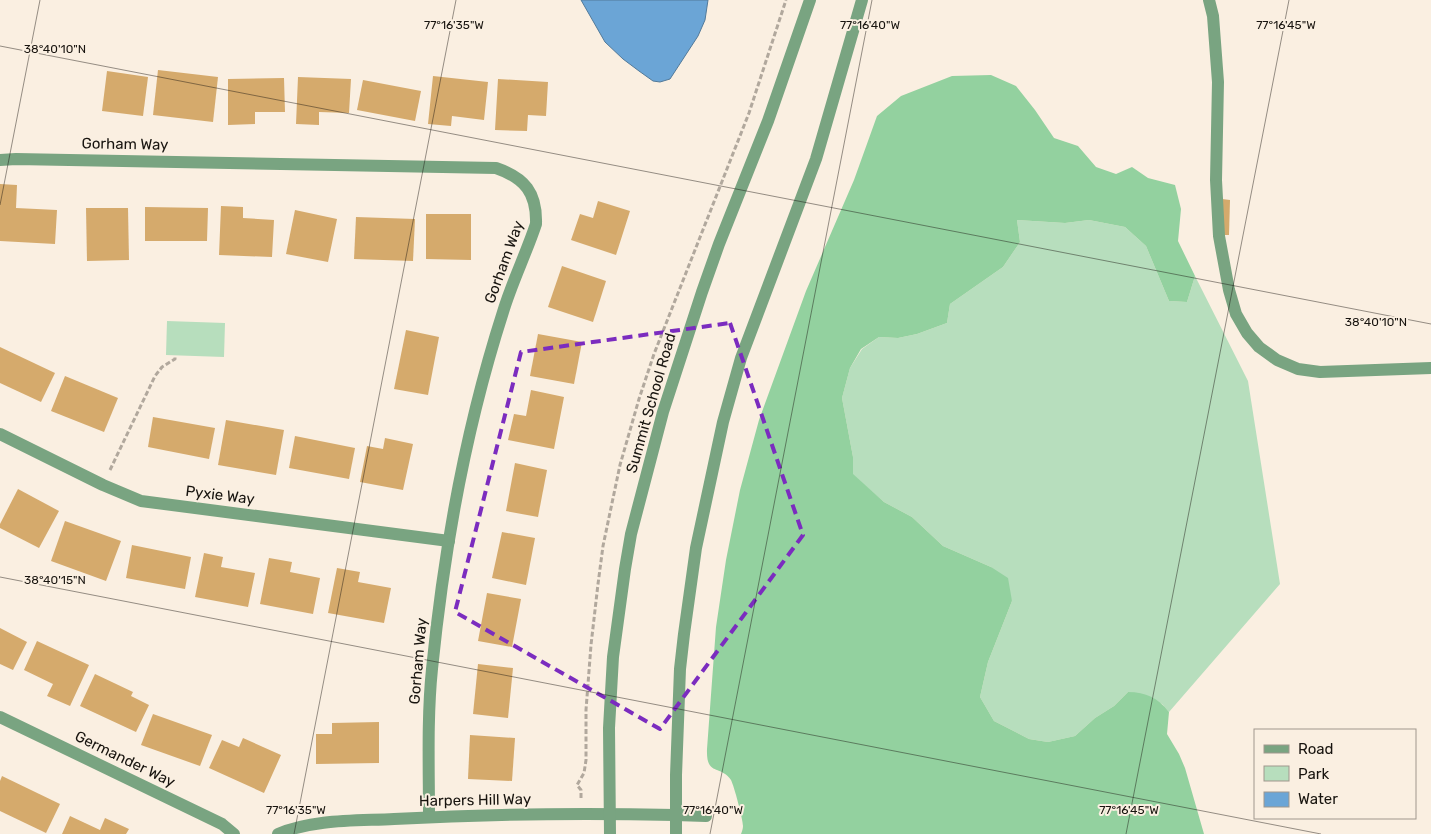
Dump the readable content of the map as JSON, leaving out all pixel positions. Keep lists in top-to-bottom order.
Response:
{
  "streets": {
    "street": [
      "Gorham Way",
      "Summit School Road",
      "Pyxie Way",
      "Germander Way",
      "Harpers Hill Way"
    ]
  },
  "crossings": [
    ["Gorham Way", "Pyxie Way"],
    ["Gorham Way", "Harpers Hill Way"],
    ["Summit School Road", "Harpers Hill Way"]
  ],
  "legend": ["Road", "Park", "Water"],
  "coordinates": [
    "77°16'35\"W",
    "77°16'40\"W",
    "77°16'45\"W",
    "38°40'10\"N",
    "38°40'15\"N"
  ]
}
